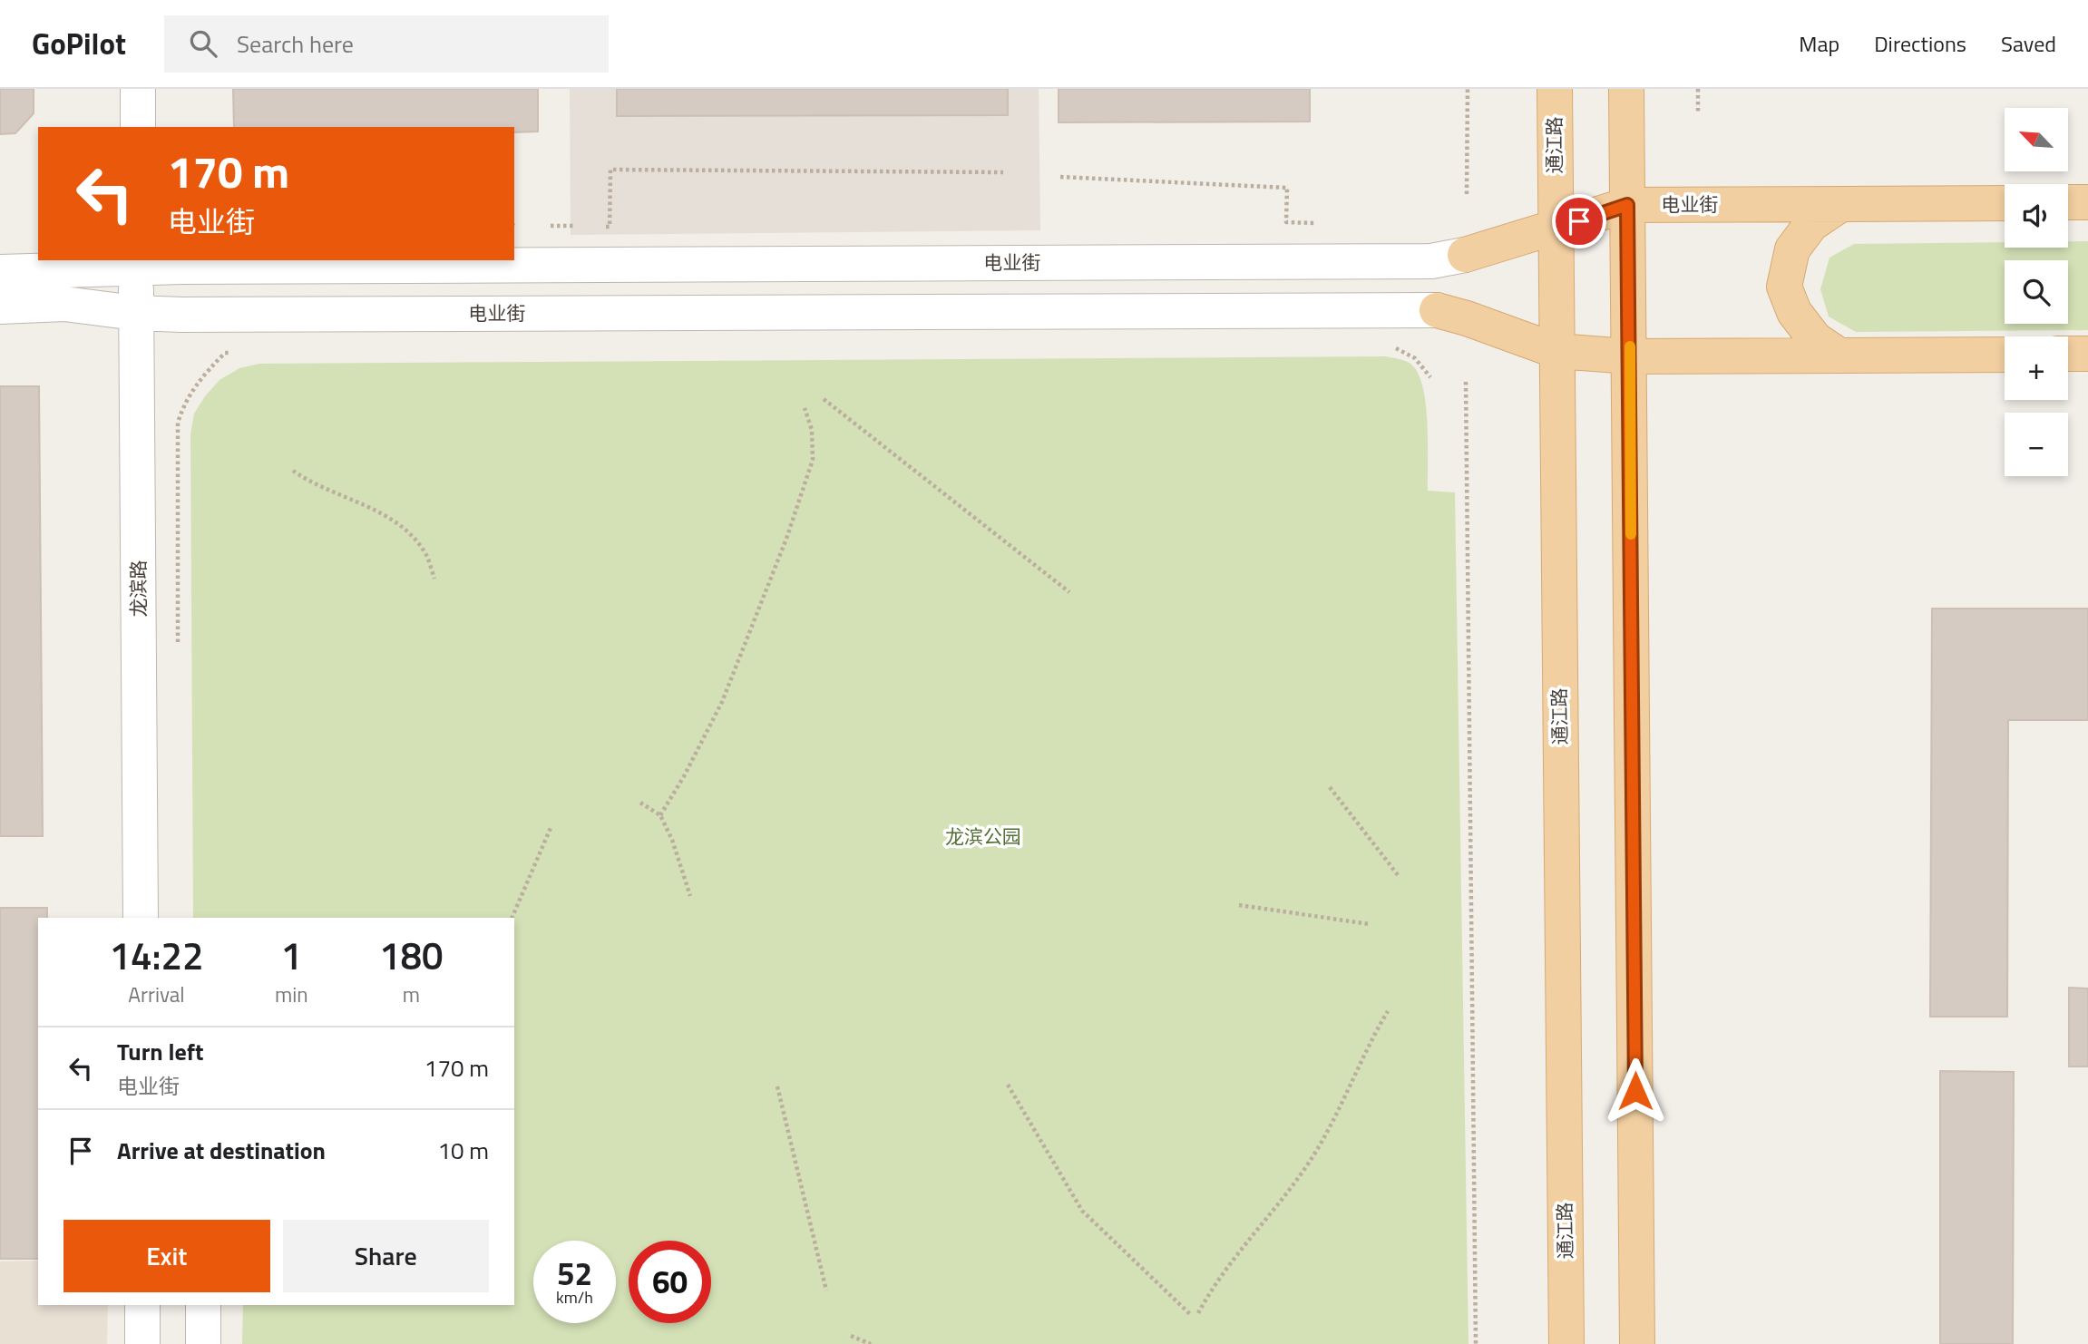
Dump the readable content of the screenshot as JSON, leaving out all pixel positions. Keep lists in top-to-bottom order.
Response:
{
  "streets": {
    "main road": ["通江路", "电业街"],
    "street": ["龙滨路"]
  },
  "crossings": [
    ["通江路", "电业街"],
    ["电业街", "龙滨路"]
  ],
  "parks": ["龙滨公园"],
  "north": "top left",
  "page": {
    "header": "GoPilot",
    "search": "Search here",
    "nav": ["Map", "Directions", "Saved"],
    "map_buttons": ["+", "−"],
    "turn": ["170 m", "电业街"],
    "eta": [
      "14:22",
      "Arrival",
      "1",
      "min",
      "180",
      "m"
    ],
    "list": [
      {
        "name": "Turn left",
        "note": "电业街",
        "value": "170 m"
      },
      {
        "name": "Arrive at destination",
        "value": "10 m"
      }
    ],
    "buttons": ["Exit", "Share"],
    "speed": "52 km/h",
    "limit": "60"
  }
}
